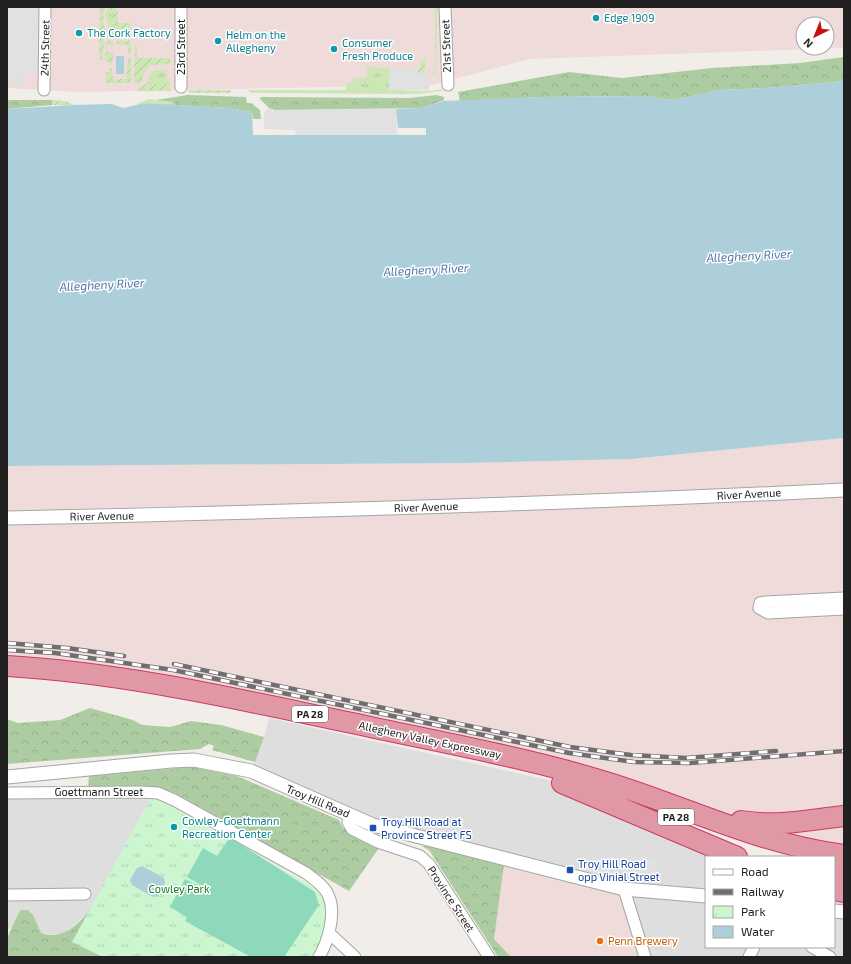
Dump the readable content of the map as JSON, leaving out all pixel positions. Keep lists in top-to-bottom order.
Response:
{
  "streets": {
    "highway": ["PA 28", "Allegheny Valley Expressway"],
    "street": [
      "21st Street",
      "23rd Street",
      "24th Street",
      "River Avenue",
      "Goettmann Street",
      "Troy Hill Road",
      "Province Street"
    ]
  },
  "crossings": [
    ["Troy Hill Road", "Province Street"]
  ],
  "water": ["Allegheny River"],
  "parks": ["Cowley Park"],
  "places": {
    "other": [
      "Edge 1909",
      "The Cork Factory",
      "Helm on the Allegheny",
      "Consumer Fresh Produce",
      "Cowley-Goettmann Recreation Center",
      "Penn Brewery"
    ],
    "transit": ["Troy Hill Road at Province Street FS", "Troy Hill Road opp Vinial Street"]
  },
  "legend": [
    "Road",
    "Railway",
    "Park",
    "Water"
  ],
  "north": "bottom left"
}
